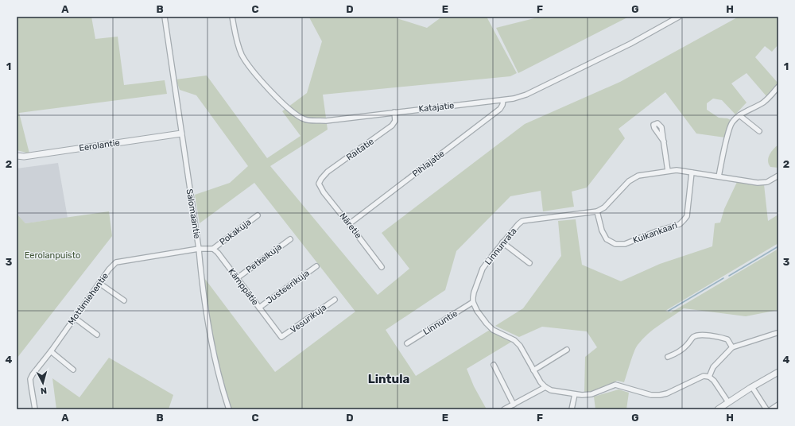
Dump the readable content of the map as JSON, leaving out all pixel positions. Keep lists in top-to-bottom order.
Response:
{
  "streets": {
    "street": [
      "Katajatie",
      "Eerolantie",
      "Raitatie",
      "Pihlajatie",
      "Salomaantie",
      "Näretie",
      "Pokakuja",
      "Kuikankaari",
      "Linnunrata",
      "Petkelkuja",
      "Kämppätie",
      "Justeerikuja",
      "Mottimiehentie",
      "Vesurikuja",
      "Linnuntie"
    ]
  },
  "crossings": [
    ["Katajatie", "Raitatie"],
    ["Katajatie", "Pihlajatie"],
    ["Eerolantie", "Salomaantie"],
    ["Raitatie", "Näretie"],
    ["Pihlajatie", "Näretie"],
    ["Salomaantie", "Mottimiehentie"],
    ["Pokakuja", "Kämppätie"],
    ["Kuikankaari", "Linnunrata"],
    ["Linnunrata", "Linnuntie"],
    ["Petkelkuja", "Kämppätie"],
    ["Kämppätie", "Justeerikuja"],
    ["Kämppätie", "Vesurikuja"]
  ],
  "districts": ["Lintula"],
  "parks": ["Eerolanpuisto"],
  "north": "bottom",
  "grid": {
    "columns": [
      "A",
      "B",
      "C",
      "D",
      "E",
      "F",
      "G",
      "H"
    ],
    "rows": [
      "1",
      "2",
      "3",
      "4"
    ]
  }
}
